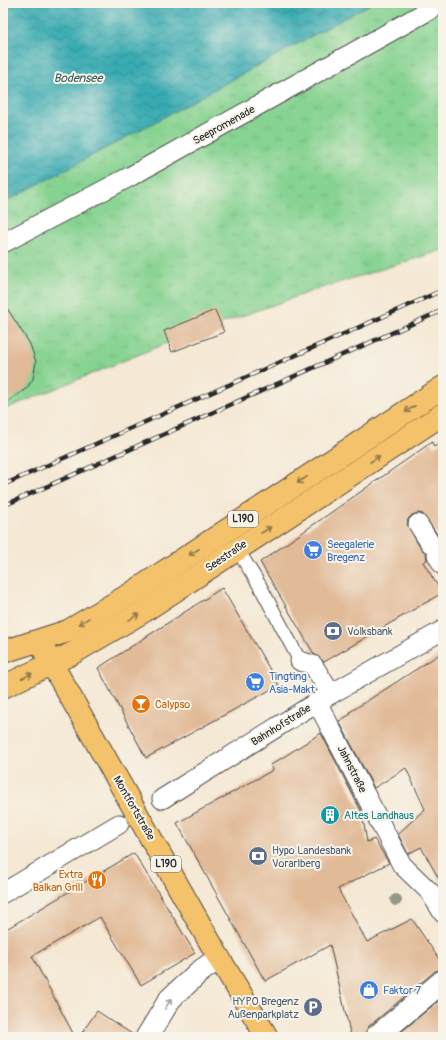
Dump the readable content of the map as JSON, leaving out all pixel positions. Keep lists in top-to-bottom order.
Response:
{
  "streets": {
    "main road": ["L190", "Seestraße", "Montfortstraße"],
    "street": ["Seepromenade", "Bahnhofstraße", "Jahnstraße"]
  },
  "crossings": [
    ["Seestraße", "Montfortstraße"],
    ["Bahnhofstraße", "Jahnstraße"]
  ],
  "water": ["Bodensee"],
  "places": {
    "supermarket": ["Seegalerie Bregenz", "Tingting Asia-Makt"],
    "bank": ["Volksbank", "Hypo Landesbank Vorarlberg"],
    "bar": ["Calypso"],
    "building": ["Altes Landhaus"],
    "restaurant": ["Extra Balkan Grill"],
    "shop": ["Faktor 7"],
    "parking": ["HYPO Bregenz Außenparkplatz"]
  }
}
